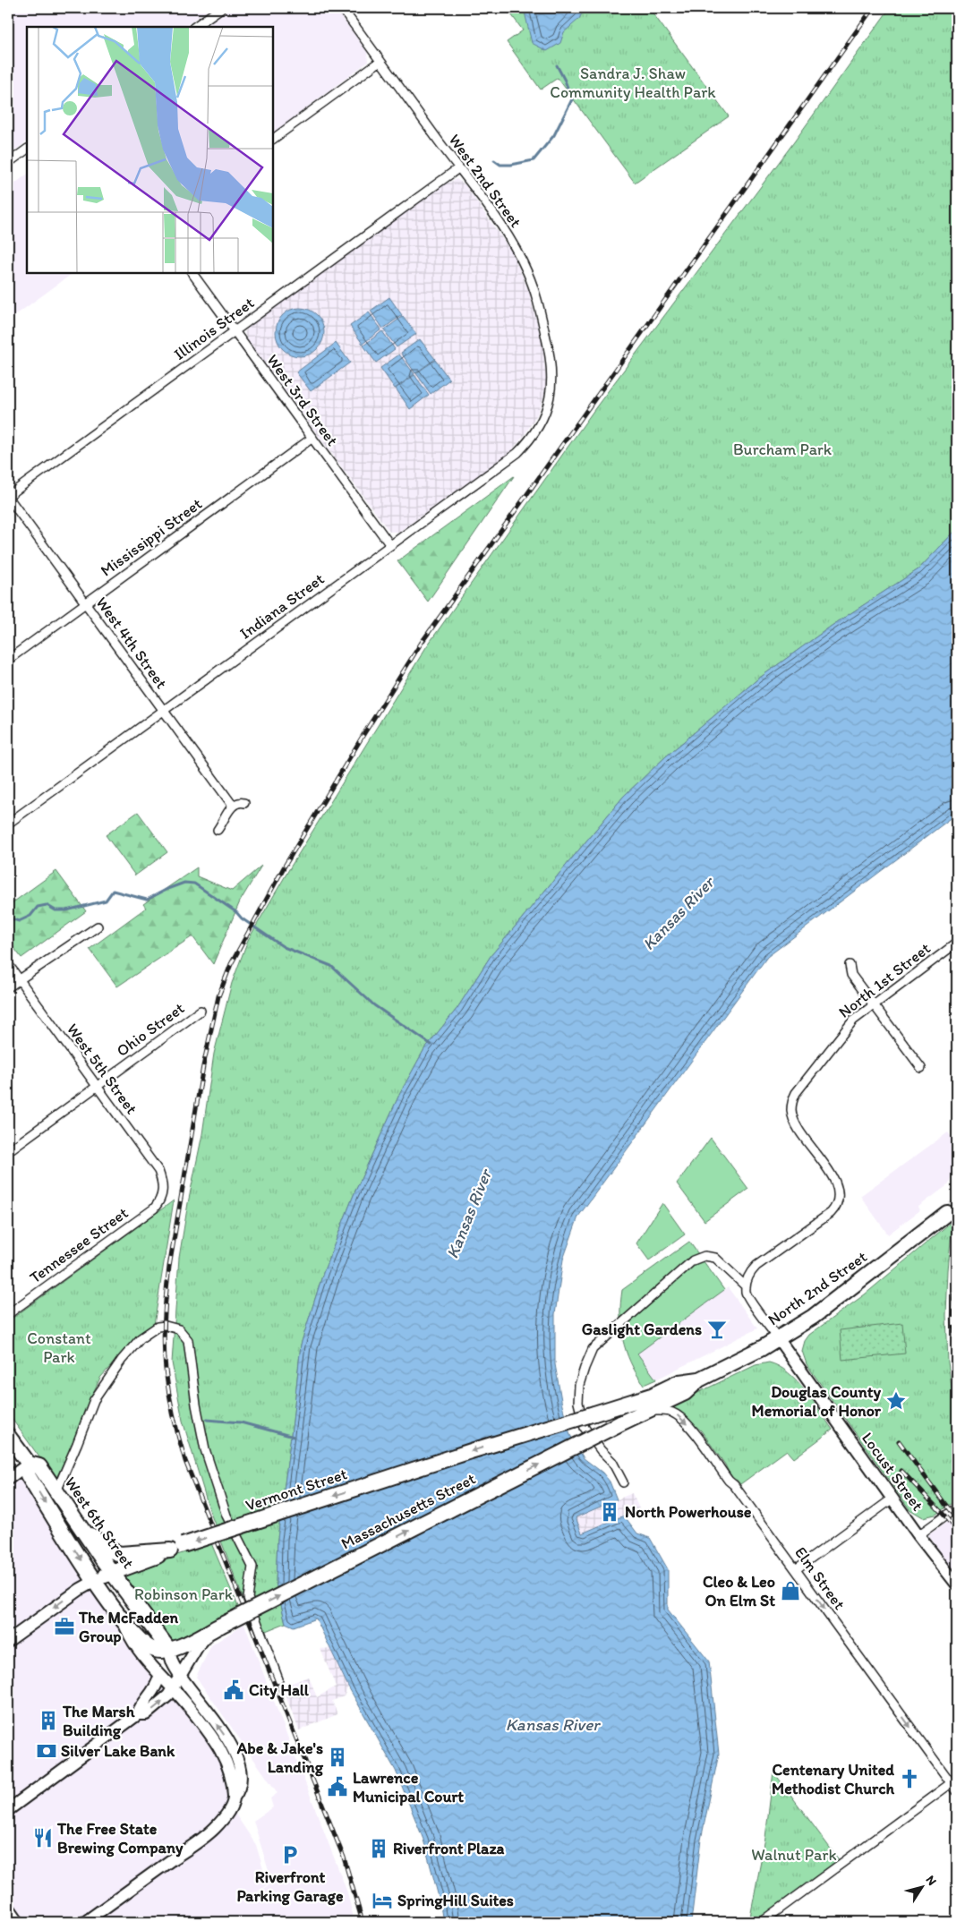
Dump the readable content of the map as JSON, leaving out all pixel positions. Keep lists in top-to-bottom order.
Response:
{
  "streets": {
    "highway": [
      "North 2nd Street",
      "Vermont Street",
      "Massachusetts Street",
      "West 6th Street"
    ],
    "street": [
      "West 2nd Street",
      "Illinois Street",
      "West 3rd Street",
      "Mississippi Street",
      "Indiana Street",
      "West 4th Street",
      "North 1st Street",
      "Ohio Street",
      "West 5th Street",
      "Tennessee Street",
      "Locust Street",
      "Elm Street"
    ]
  },
  "crossings": [
    ["West 2nd Street", "Illinois Street"],
    ["West 2nd Street", "Indiana Street"],
    ["Illinois Street", "West 3rd Street"],
    ["Illinois Street", "West 4th Street"],
    ["West 3rd Street", "Mississippi Street"],
    ["West 3rd Street", "Indiana Street"],
    ["Mississippi Street", "West 4th Street"],
    ["Indiana Street", "West 4th Street"],
    ["North 1st Street", "Locust Street"],
    ["Ohio Street", "West 5th Street"],
    ["West 5th Street", "Tennessee Street"],
    ["North 2nd Street", "Locust Street"],
    ["North 2nd Street", "Vermont Street"],
    ["North 2nd Street", "Massachusetts Street"],
    ["North 2nd Street", "Elm Street"],
    ["Vermont Street", "West 6th Street"],
    ["Massachusetts Street", "West 6th Street"]
  ],
  "one_way": ["Vermont Street", "Massachusetts Street", "Elm Street"],
  "water": ["Kansas River"],
  "parks": [
    "Sandra J. Shaw Community Health Park",
    "Burcham Park",
    "Constant Park",
    "Robinson Park",
    "Walnut Park"
  ],
  "places": {
    "bar": ["Gaslight Gardens"],
    "place": ["Douglas County Memorial of Honor"],
    "building": [
      "North Powerhouse",
      "The Marsh Building",
      "Abe & Jake's Landing",
      "Riverfront Plaza"
    ],
    "shop": ["Cleo & Leo On Elm St"],
    "office": ["The McFadden Group"],
    "public building": ["City Hall", "Lawrence Municipal Court"],
    "bank": ["Silver Lake Bank"],
    "church": ["Centenary United Methodist Church"],
    "restaurant": ["The Free State Brewing Company"],
    "parking": ["Riverfront Parking Garage"],
    "hotel": ["SpringHill Suites"]
  },
  "north": "top right"
}
